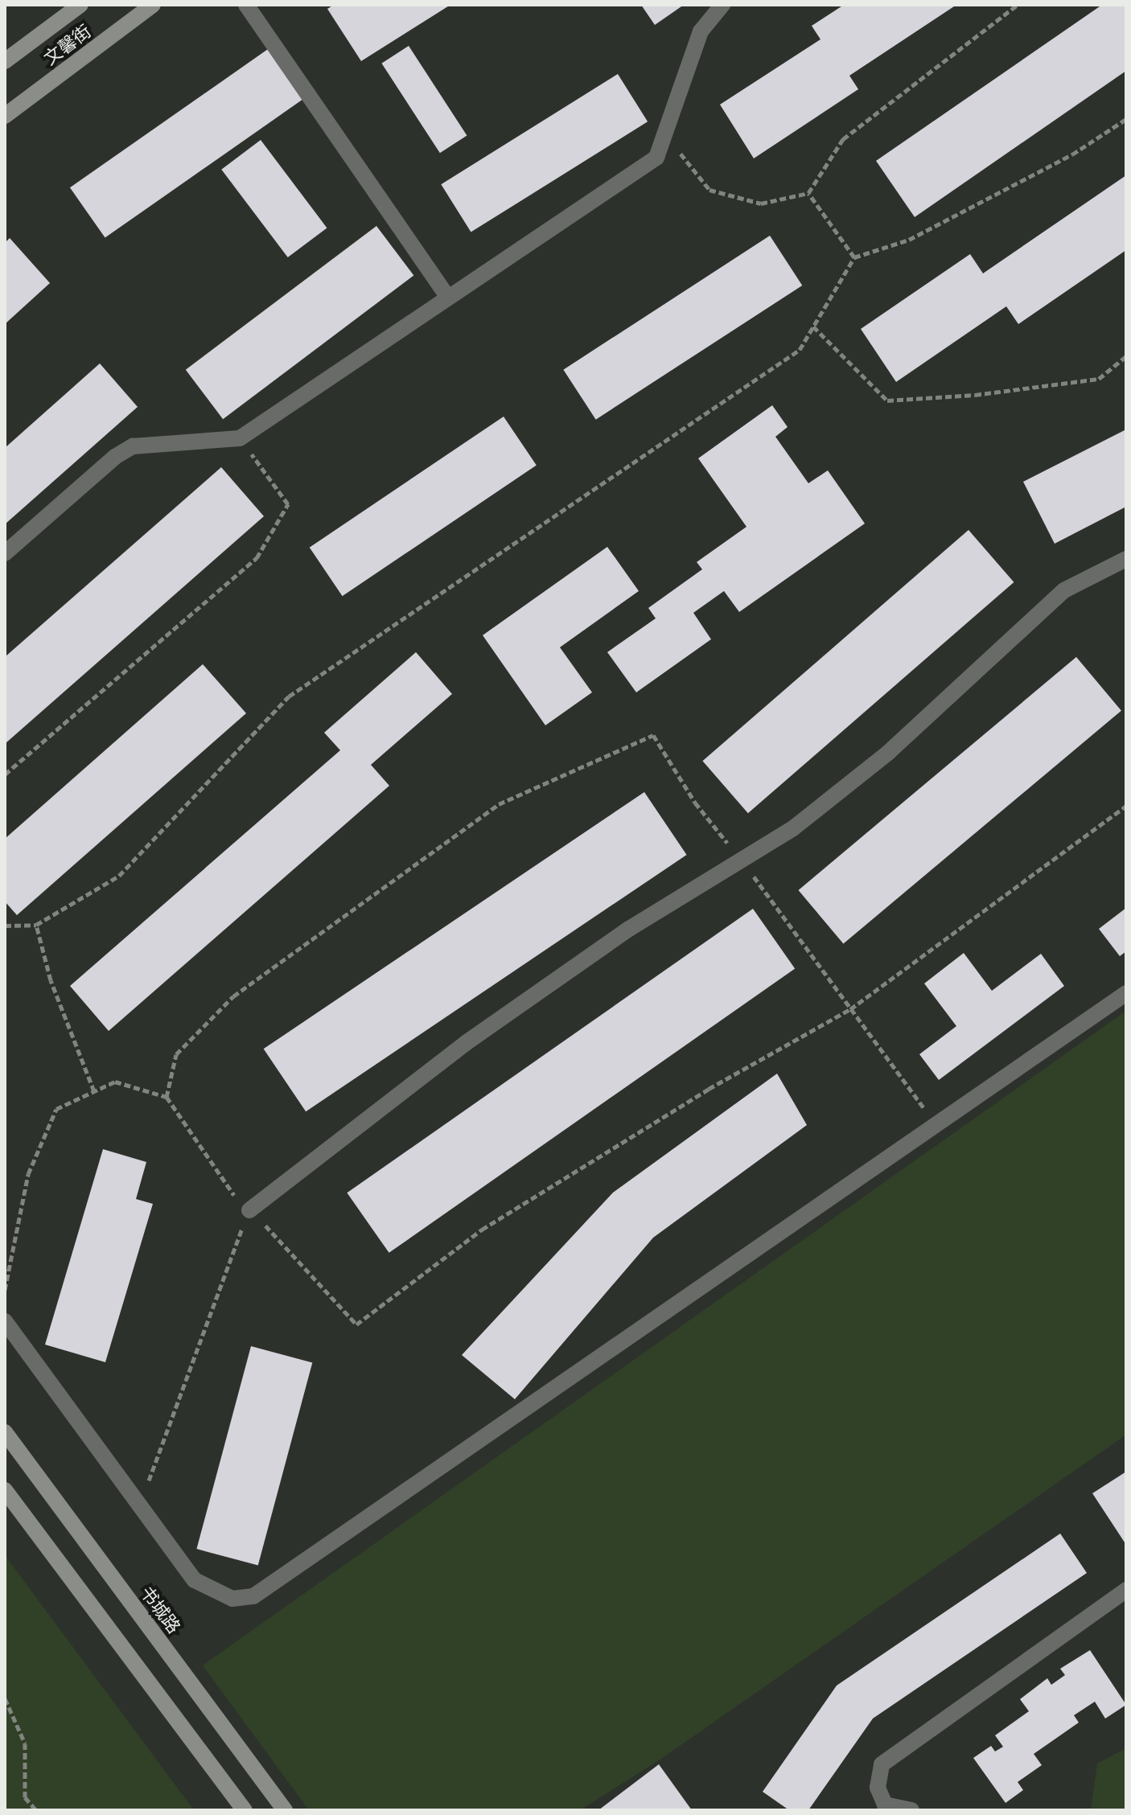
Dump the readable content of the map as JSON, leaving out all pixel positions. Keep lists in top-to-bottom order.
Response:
{
  "streets": {
    "main road": ["文馨街", "书城路"]
  }
}
